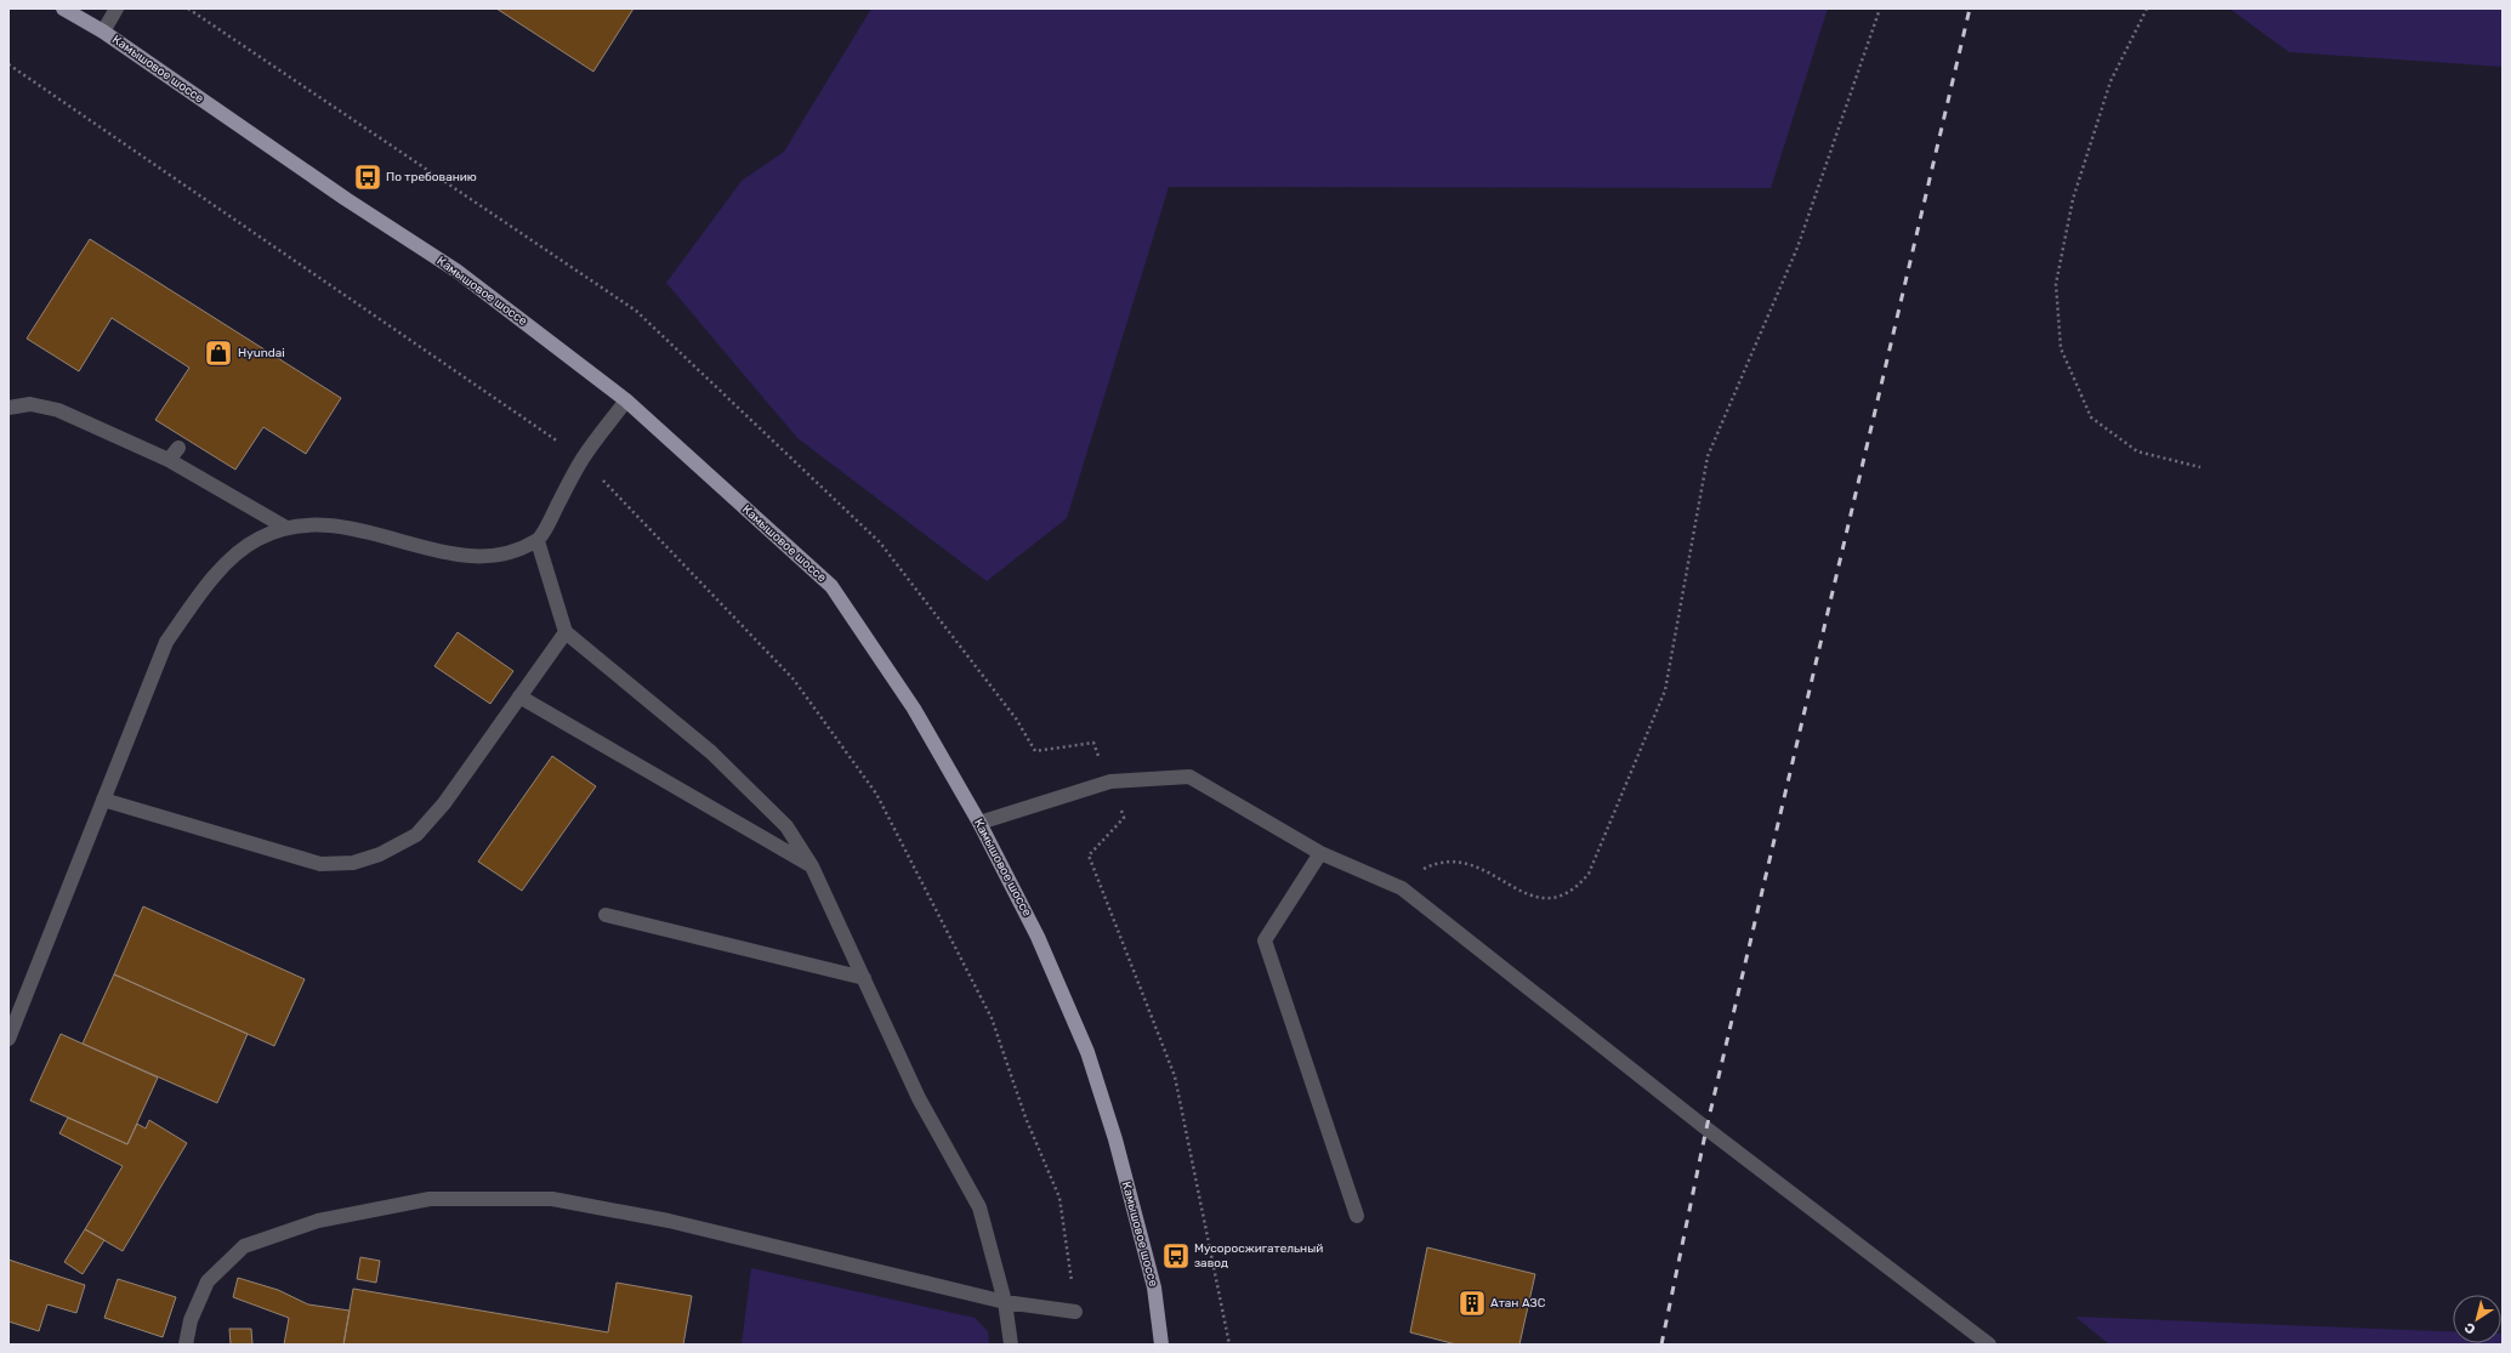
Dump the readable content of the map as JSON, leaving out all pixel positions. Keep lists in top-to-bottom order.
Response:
{
  "streets": {
    "main road": ["Камышовое шоссе"]
  },
  "places": {
    "bus stop": ["По требованию", "Мусоросжигательный завод"],
    "shop": ["Hyundai"],
    "building": ["Атан АЗС"]
  },
  "north": "bottom left"
}
